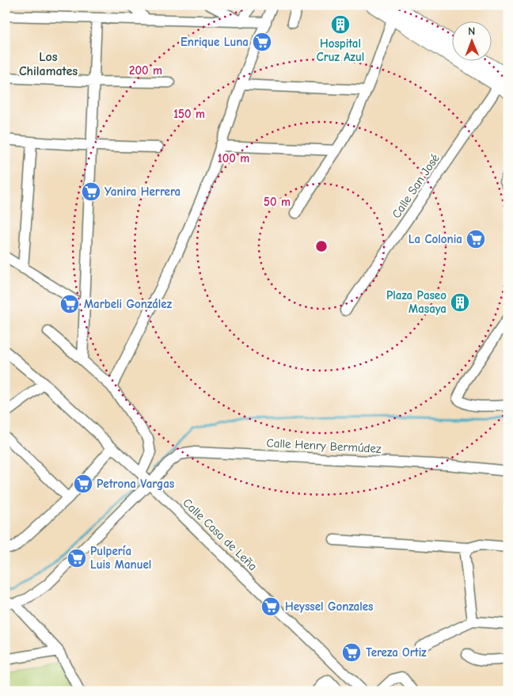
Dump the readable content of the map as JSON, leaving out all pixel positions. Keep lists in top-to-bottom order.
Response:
{
  "streets": {
    "street": ["Calle San José", "Calle Henry Bermúdez", "Calle Casa de Leña"]
  },
  "crossings": [
    ["Calle Henry Bermúdez", "Calle Casa de Leña"]
  ],
  "districts": ["Los Chilamates"],
  "places": {
    "building": ["Hospital Cruz Azul", "Plaza Paseo Masaya"],
    "supermarket": [
      "Enrique Luna",
      "Yanira Herrera",
      "La Colonia",
      "Marbeli González",
      "Petrona Vargas",
      "Pulpería Luis Manuel",
      "Heyssel Gonzales",
      "Tereza Ortiz"
    ]
  },
  "north": "top",
  "rings": [
    "200 m",
    "150 m",
    "100 m",
    "50 m"
  ]
}
